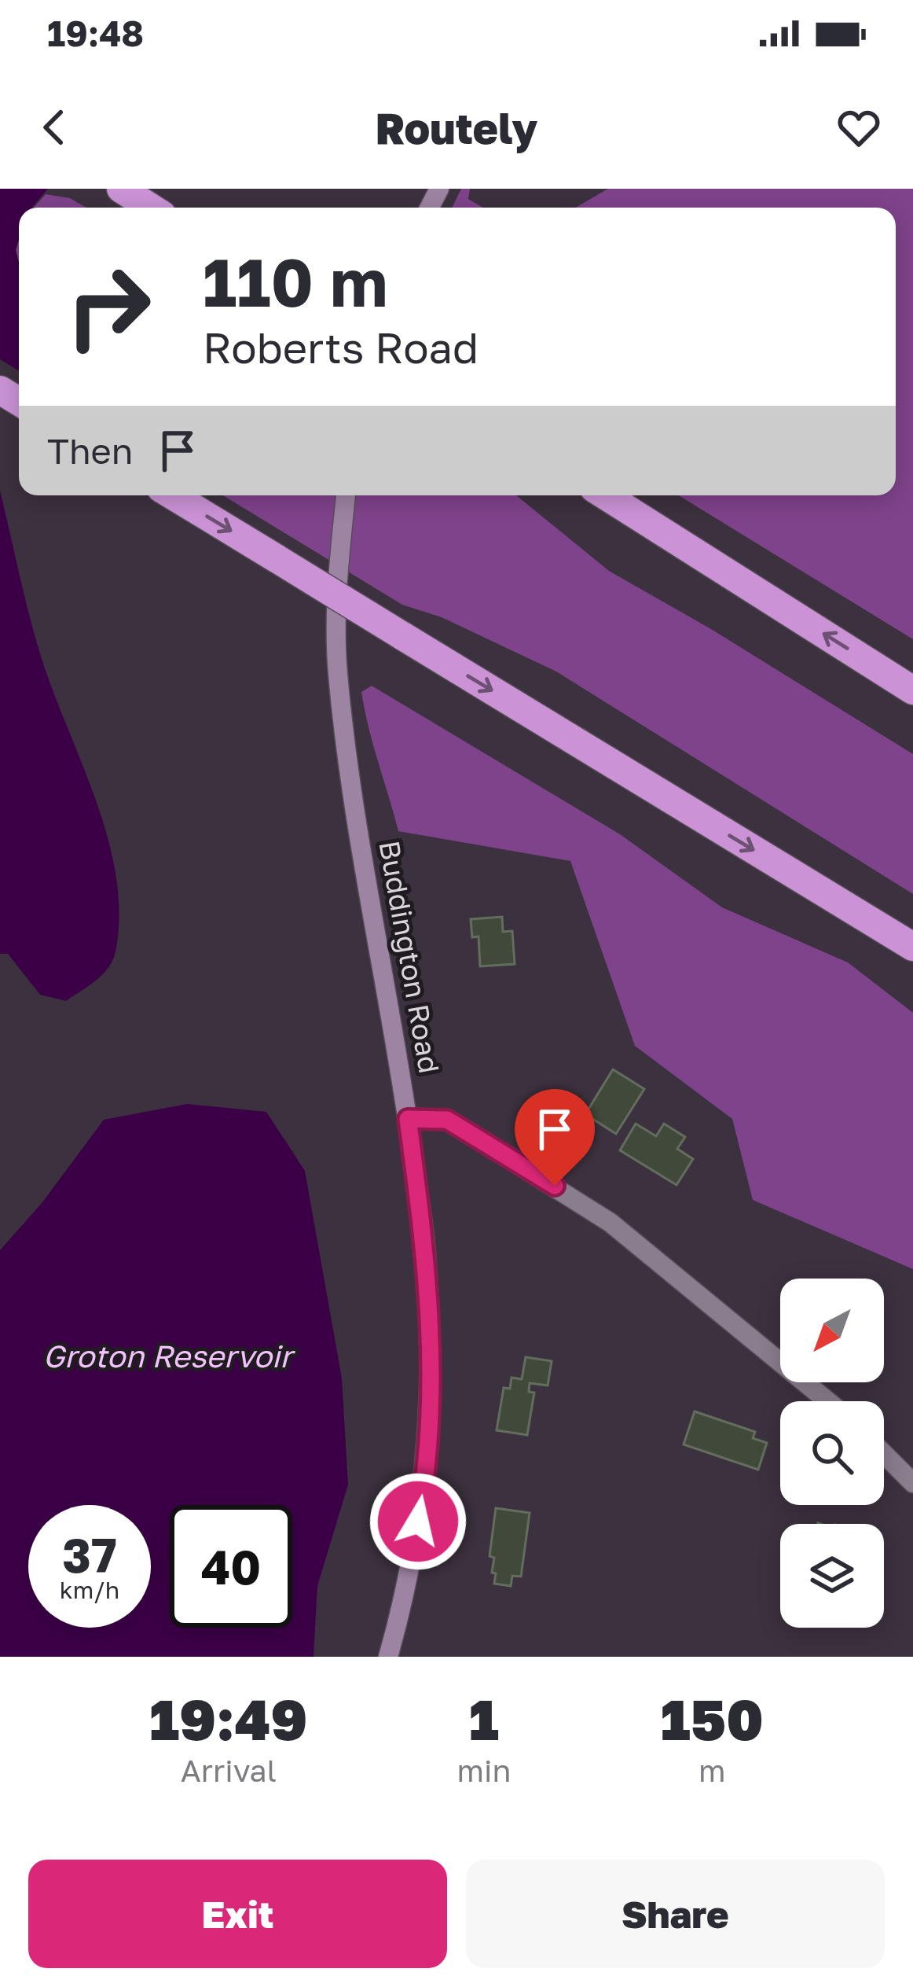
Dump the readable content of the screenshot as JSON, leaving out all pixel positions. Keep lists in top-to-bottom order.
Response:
{
  "streets": {
    "street": ["Buddington Road"]
  },
  "water": ["Groton Reservoir"],
  "north": "bottom left",
  "page": {
    "status": "19:48",
    "header": "Routely",
    "turn": ["110 m", "Roberts Road"],
    "then": "Then",
    "speed": "37 km/h",
    "limit": "40",
    "eta": [
      "19:49",
      "Arrival",
      "1",
      "min",
      "150",
      "m"
    ],
    "buttons": ["Exit", "Share"]
  }
}
